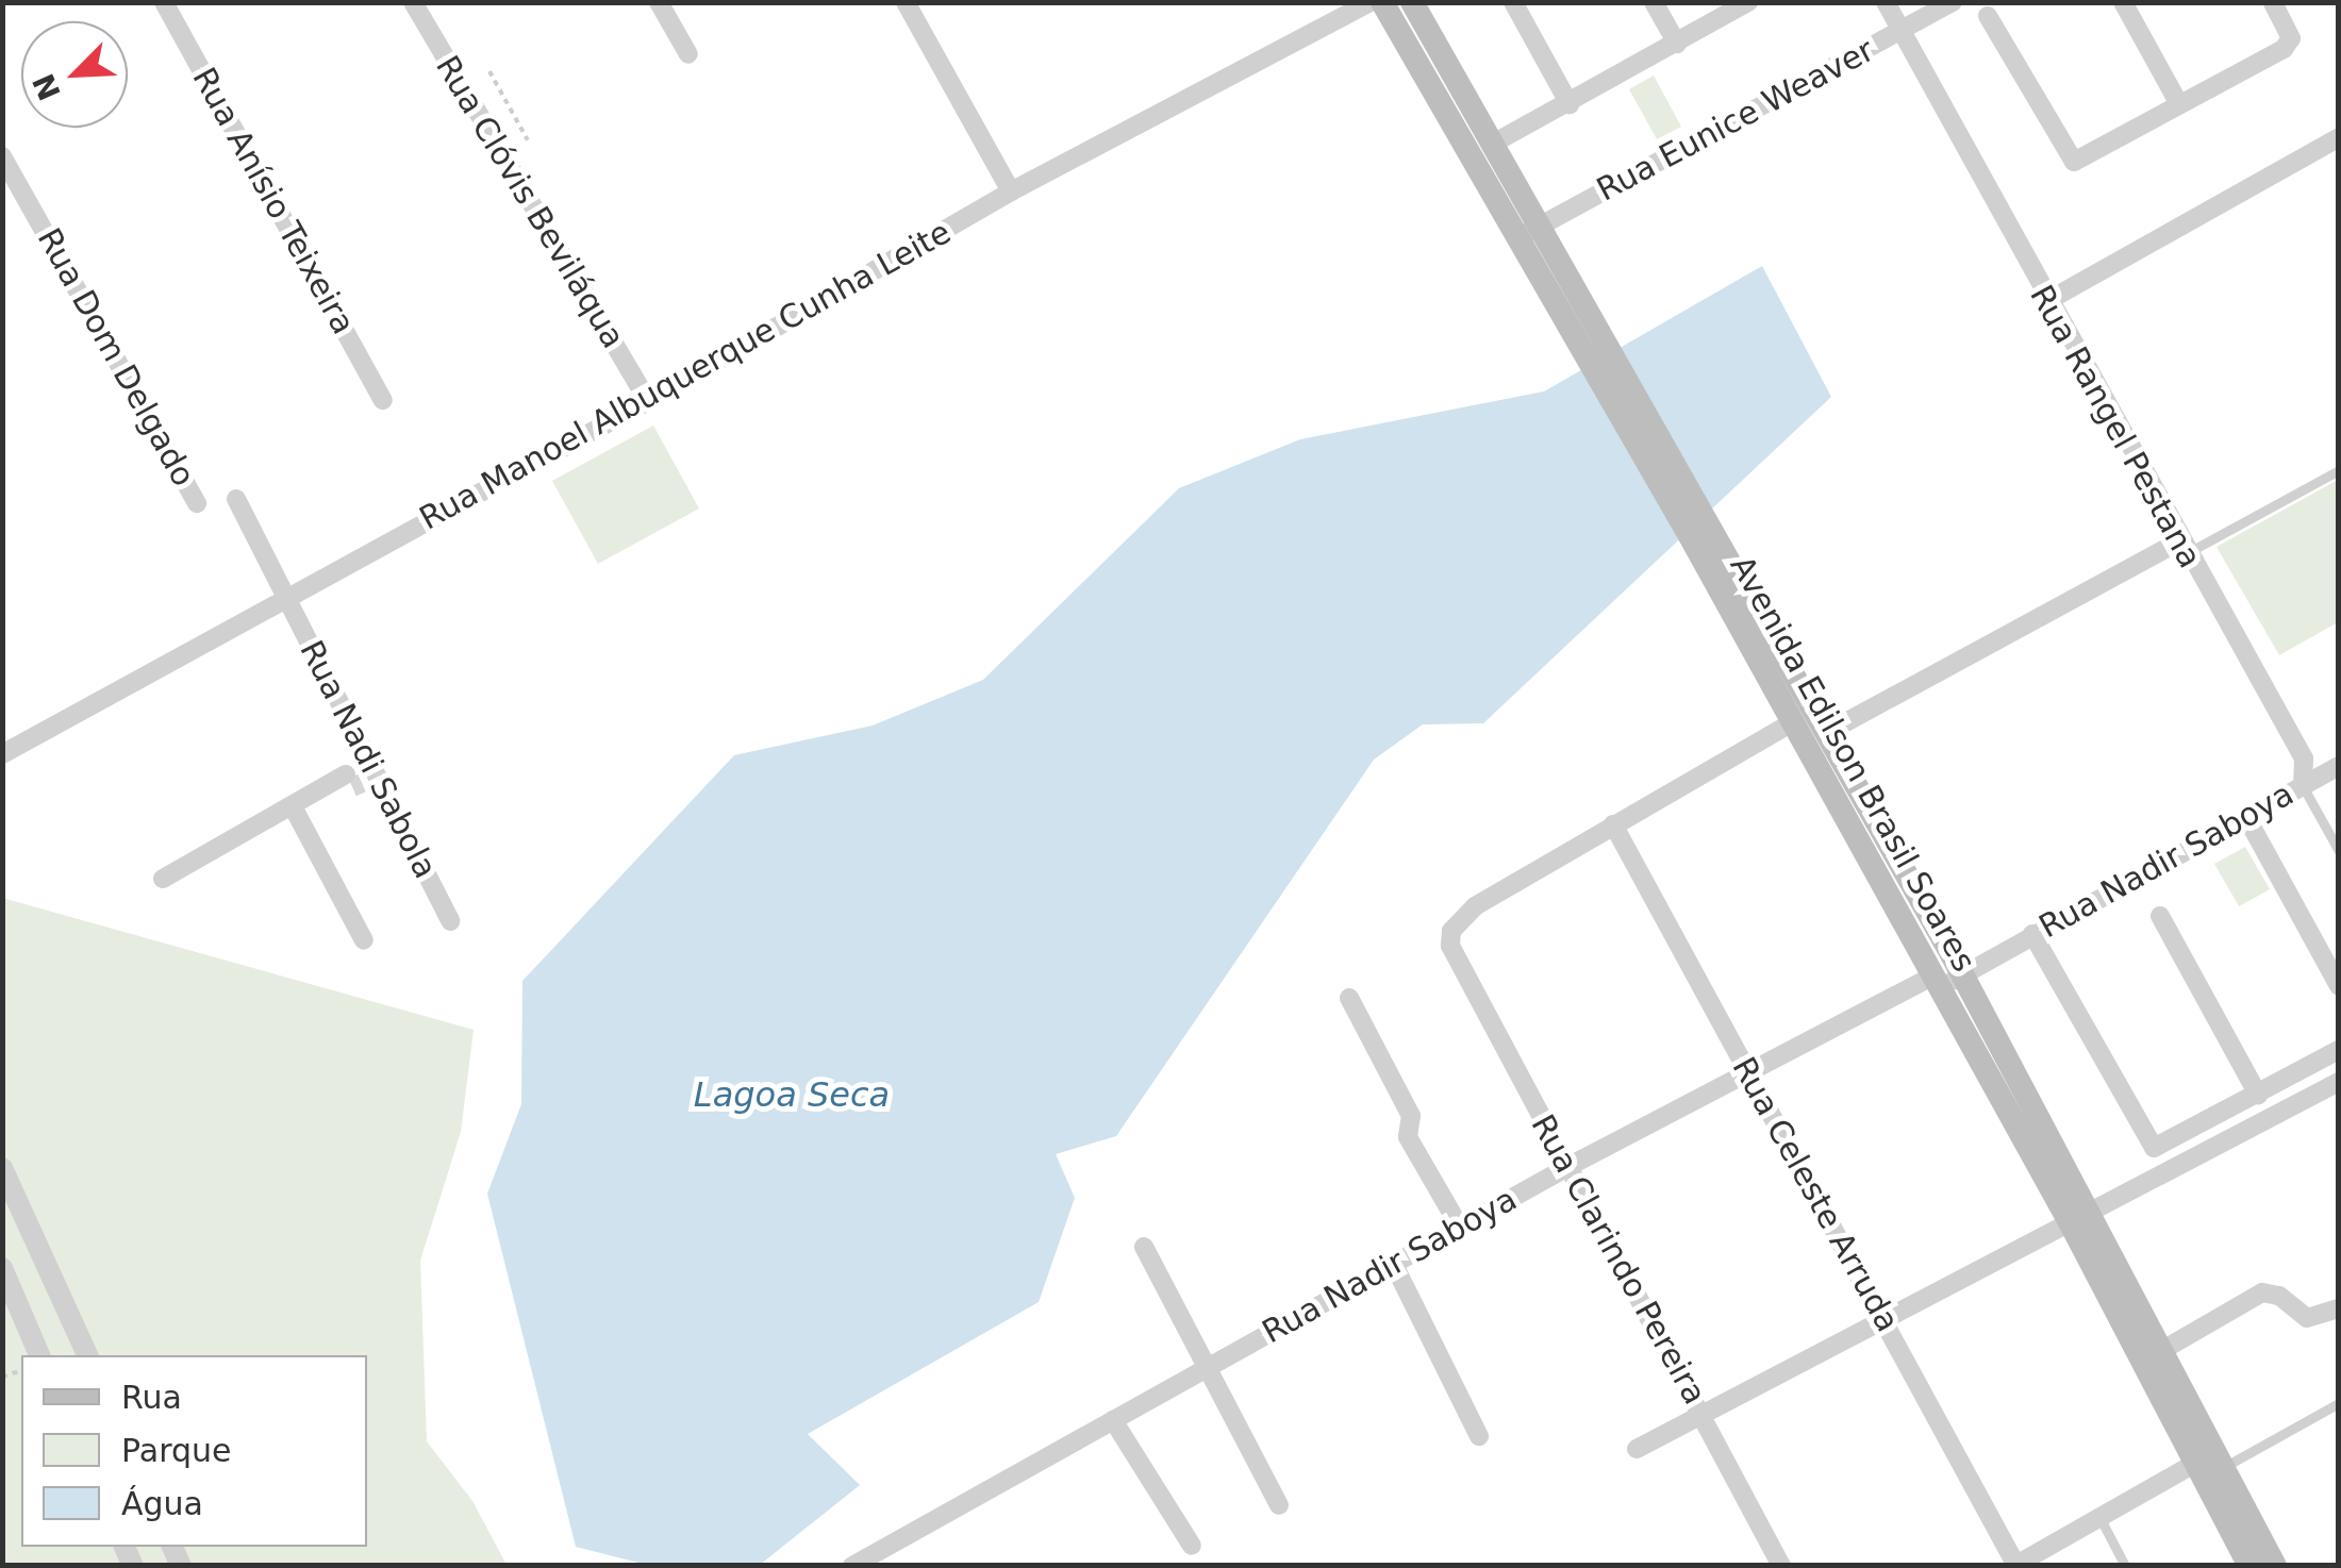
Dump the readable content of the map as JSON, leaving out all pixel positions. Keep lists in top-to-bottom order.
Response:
{
  "streets": {
    "main road": ["Avenida Edilson Brasil Soares"],
    "street": [
      "Rua Eunice Weaver",
      "Rua Anísio Teixeira",
      "Rua Clóvis Beviláqua",
      "Rua Dom Delgado",
      "Rua Manoel Albuquerque Cunha Leite",
      "Rua Rangel Pestana",
      "Rua Nadi Sabola",
      "Rua Nadir Saboya",
      "Rua Celeste Arruda",
      "Rua Clarindo Pereira"
    ]
  },
  "crossings": [
    ["Rua Eunice Weaver", "Rua Rangel Pestana"],
    ["Rua Eunice Weaver", "Avenida Edilson Brasil Soares"],
    ["Rua Clóvis Beviláqua", "Rua Manoel Albuquerque Cunha Leite"],
    ["Rua Dom Delgado", "Rua Manoel Albuquerque Cunha Leite"],
    ["Rua Dom Delgado", "Rua Nadi Sabola"],
    ["Rua Manoel Albuquerque Cunha Leite", "Rua Nadi Sabola"],
    ["Rua Rangel Pestana", "Rua Nadir Saboya"],
    ["Avenida Edilson Brasil Soares", "Rua Nadir Saboya"],
    ["Rua Nadir Saboya", "Rua Celeste Arruda"],
    ["Rua Nadir Saboya", "Rua Clarindo Pereira"],
    ["Rua Celeste Arruda", "Rua Clarindo Pereira"]
  ],
  "water": ["Lagoa Seca"],
  "legend": ["Rua", "Parque", "Água"],
  "north": "bottom left"
}
